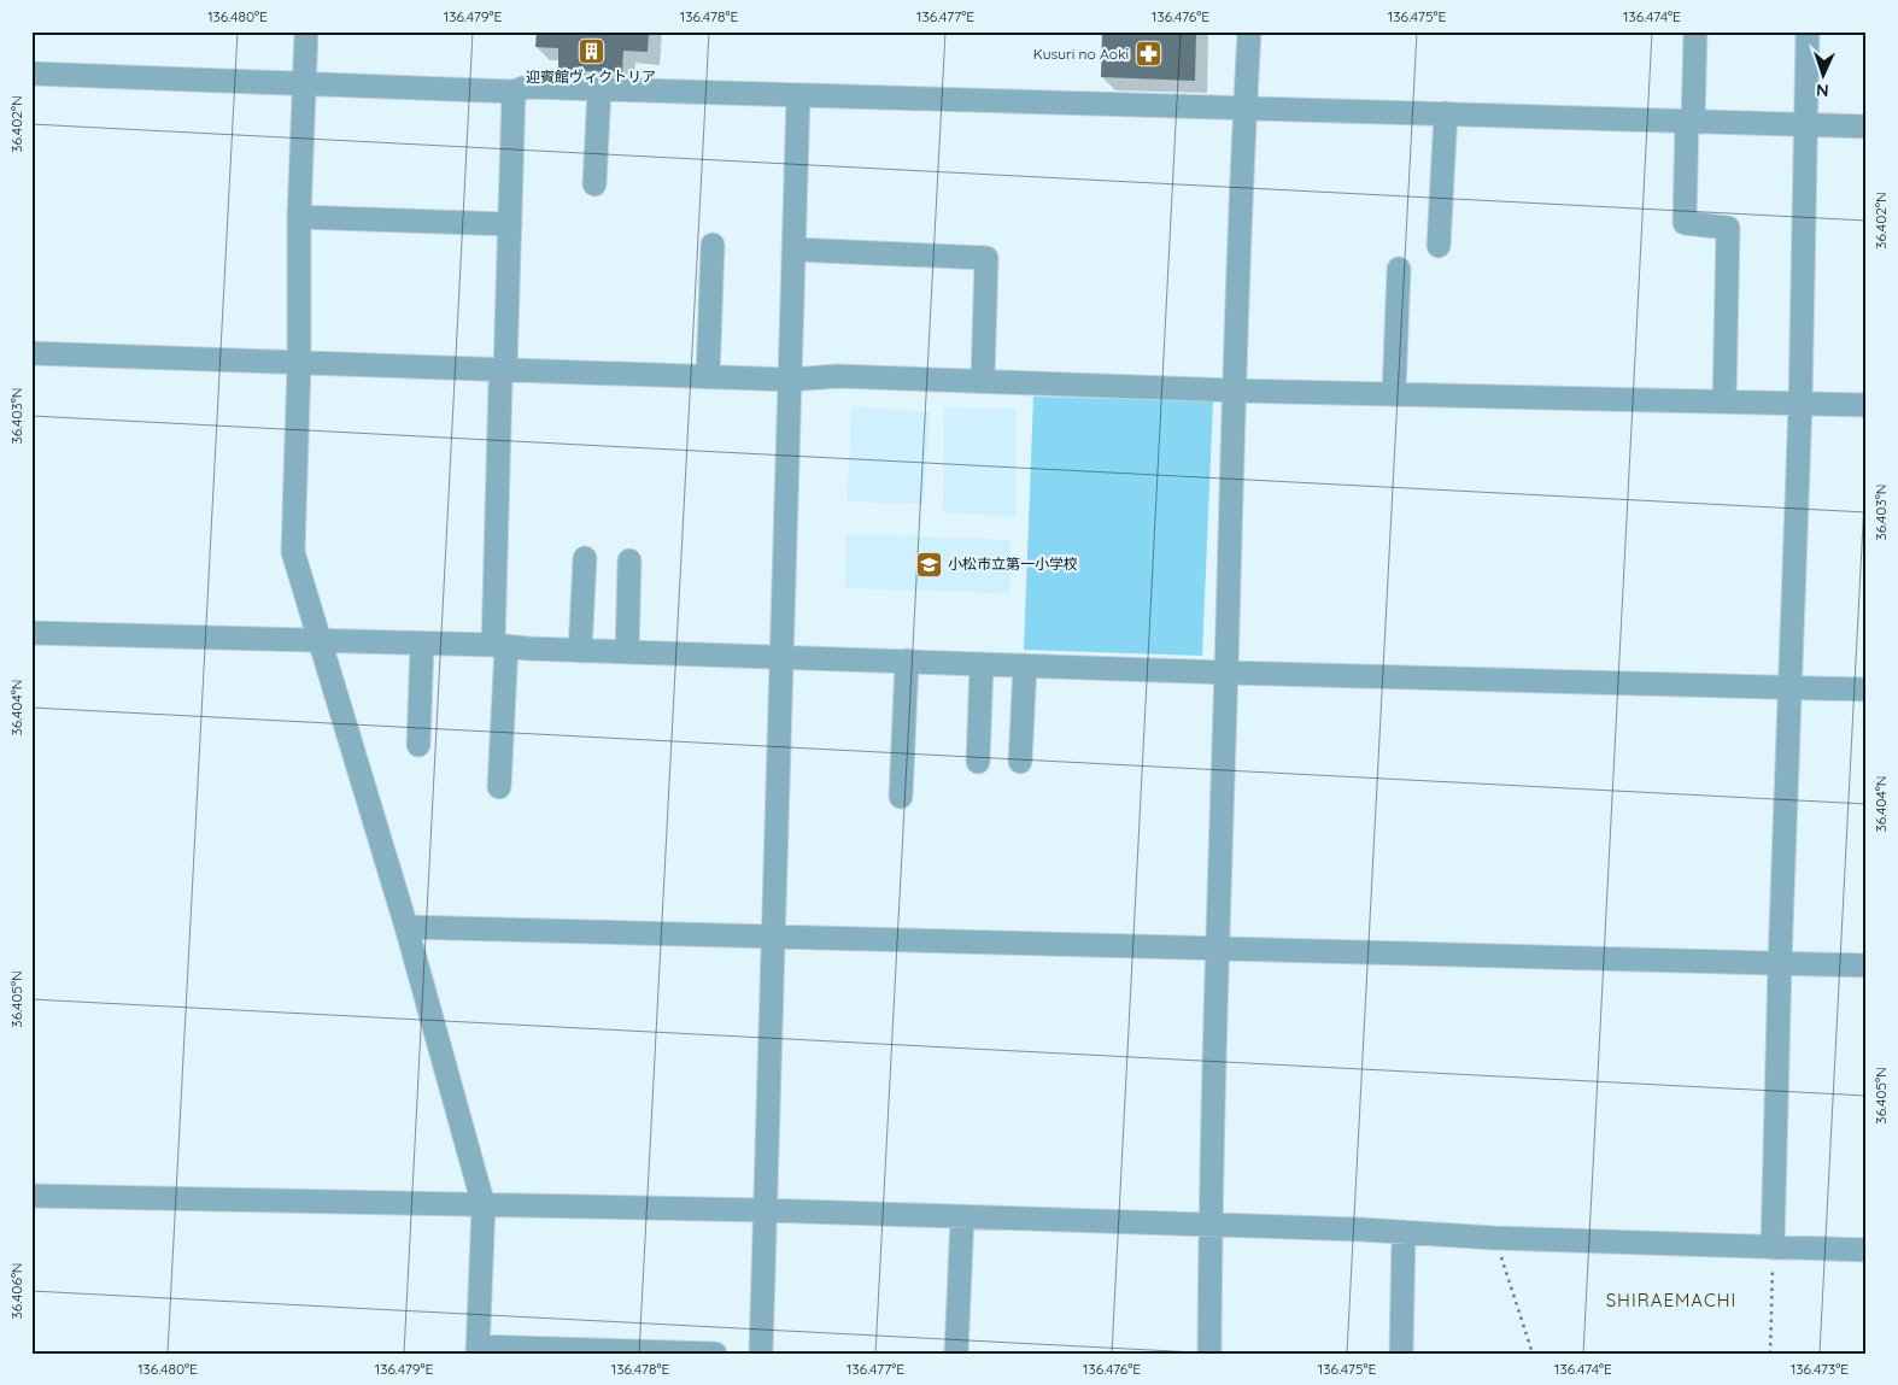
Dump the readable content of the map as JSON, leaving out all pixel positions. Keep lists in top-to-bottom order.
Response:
{
  "districts": ["SHIRAEMACHI"],
  "places": {
    "building": ["迎賓館ヴィクトリア"],
    "pharmacy": ["Kusuri no Aoki"],
    "school or university": ["小松市立第一小学校"]
  },
  "north": "bottom",
  "coordinates": [
    "136.480°E",
    "136.479°E",
    "136.478°E",
    "136.477°E",
    "136.476°E",
    "136.475°E",
    "136.474°E",
    "36.402°N",
    "36.403°N",
    "36.404°N",
    "36.405°N",
    "36.406°N",
    "136.473°E"
  ]
}
